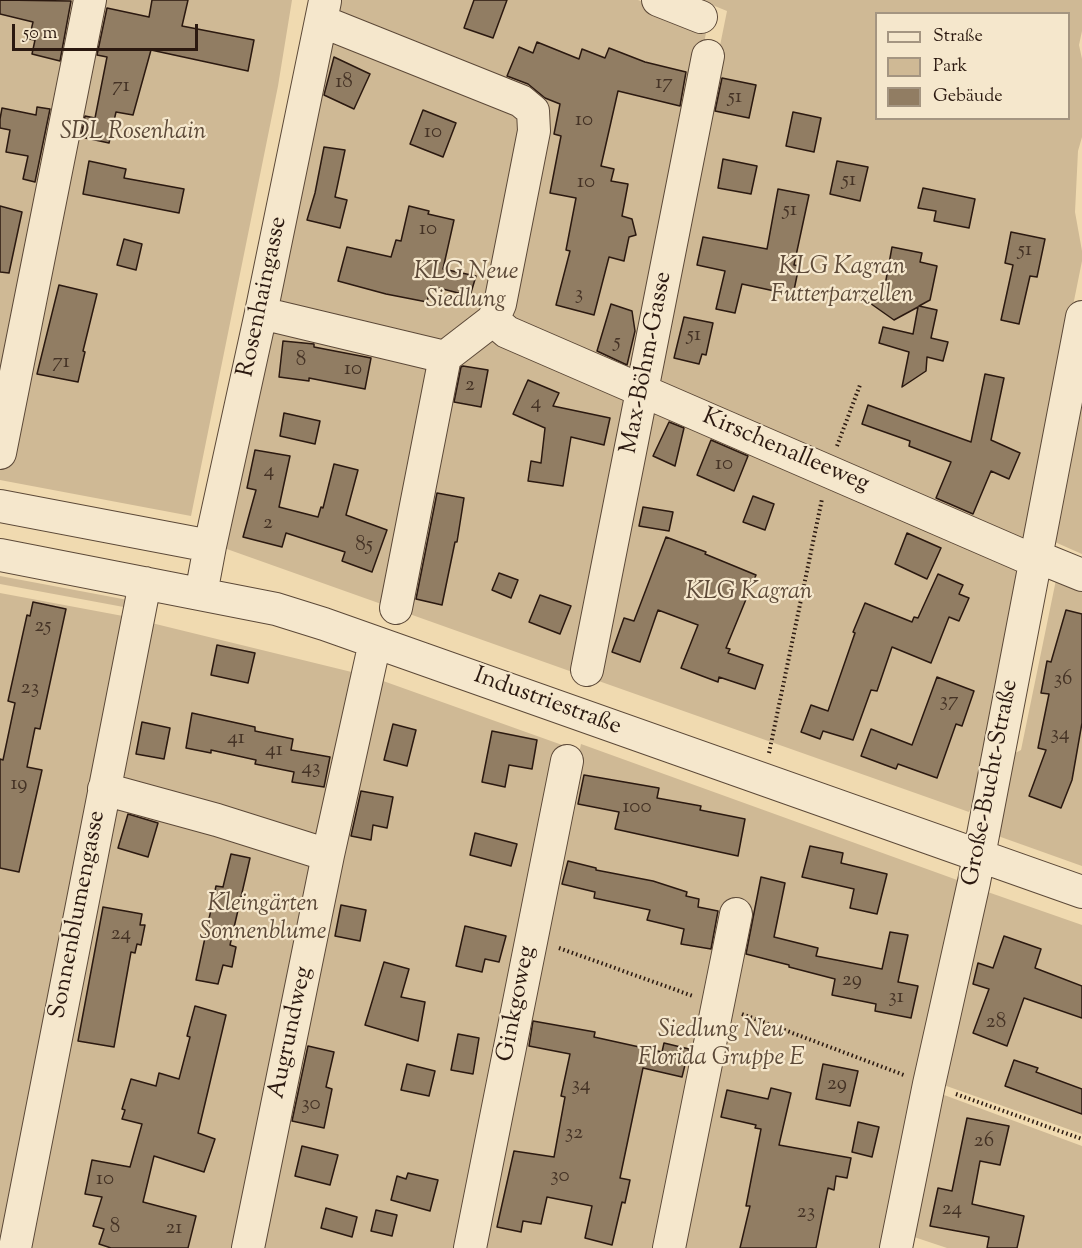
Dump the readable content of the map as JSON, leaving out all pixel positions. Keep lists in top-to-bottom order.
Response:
{
  "streets": {
    "street": [
      "Rosenhaingasse",
      "Max-Böhm-Gasse",
      "Kirschenalleeweg",
      "Industriestraße",
      "Große-Bucht-Straße",
      "Sonnenblumengasse",
      "Ginkgoweg",
      "Augrundweg"
    ]
  },
  "crossings": [
    ["Rosenhaingasse", "Industriestraße"],
    ["Max-Böhm-Gasse", "Kirschenalleeweg"],
    ["Kirschenalleeweg", "Große-Bucht-Straße"],
    ["Industriestraße", "Große-Bucht-Straße"],
    ["Industriestraße", "Sonnenblumengasse"],
    ["Industriestraße", "Augrundweg"]
  ],
  "parks": [
    "SDL Rosenhain",
    "KLG Kagran Futterparzellen",
    "KLG Neue Siedlung",
    "KLG Kagran",
    "Kleingärten Sonnenblume",
    "Siedlung Neu Florida Gruppe E"
  ],
  "house_numbers": [
    "18",
    "17",
    "71",
    "51",
    "10",
    "10",
    "51",
    "10",
    "51",
    "10",
    "51",
    "3",
    "51",
    "5",
    "8",
    "71",
    "10",
    "2",
    "4",
    "10",
    "4",
    "2",
    "85",
    "25",
    "36",
    "23",
    "37",
    "34",
    "41",
    "41",
    "43",
    "19",
    "100",
    "24",
    "29",
    "31",
    "28",
    "29",
    "34",
    "30",
    "32",
    "26",
    "30",
    "10",
    "24",
    "23",
    "8",
    "21"
  ],
  "legend": ["Straße", "Park", "Gebäude"],
  "scale_bar": "50 m"
}
